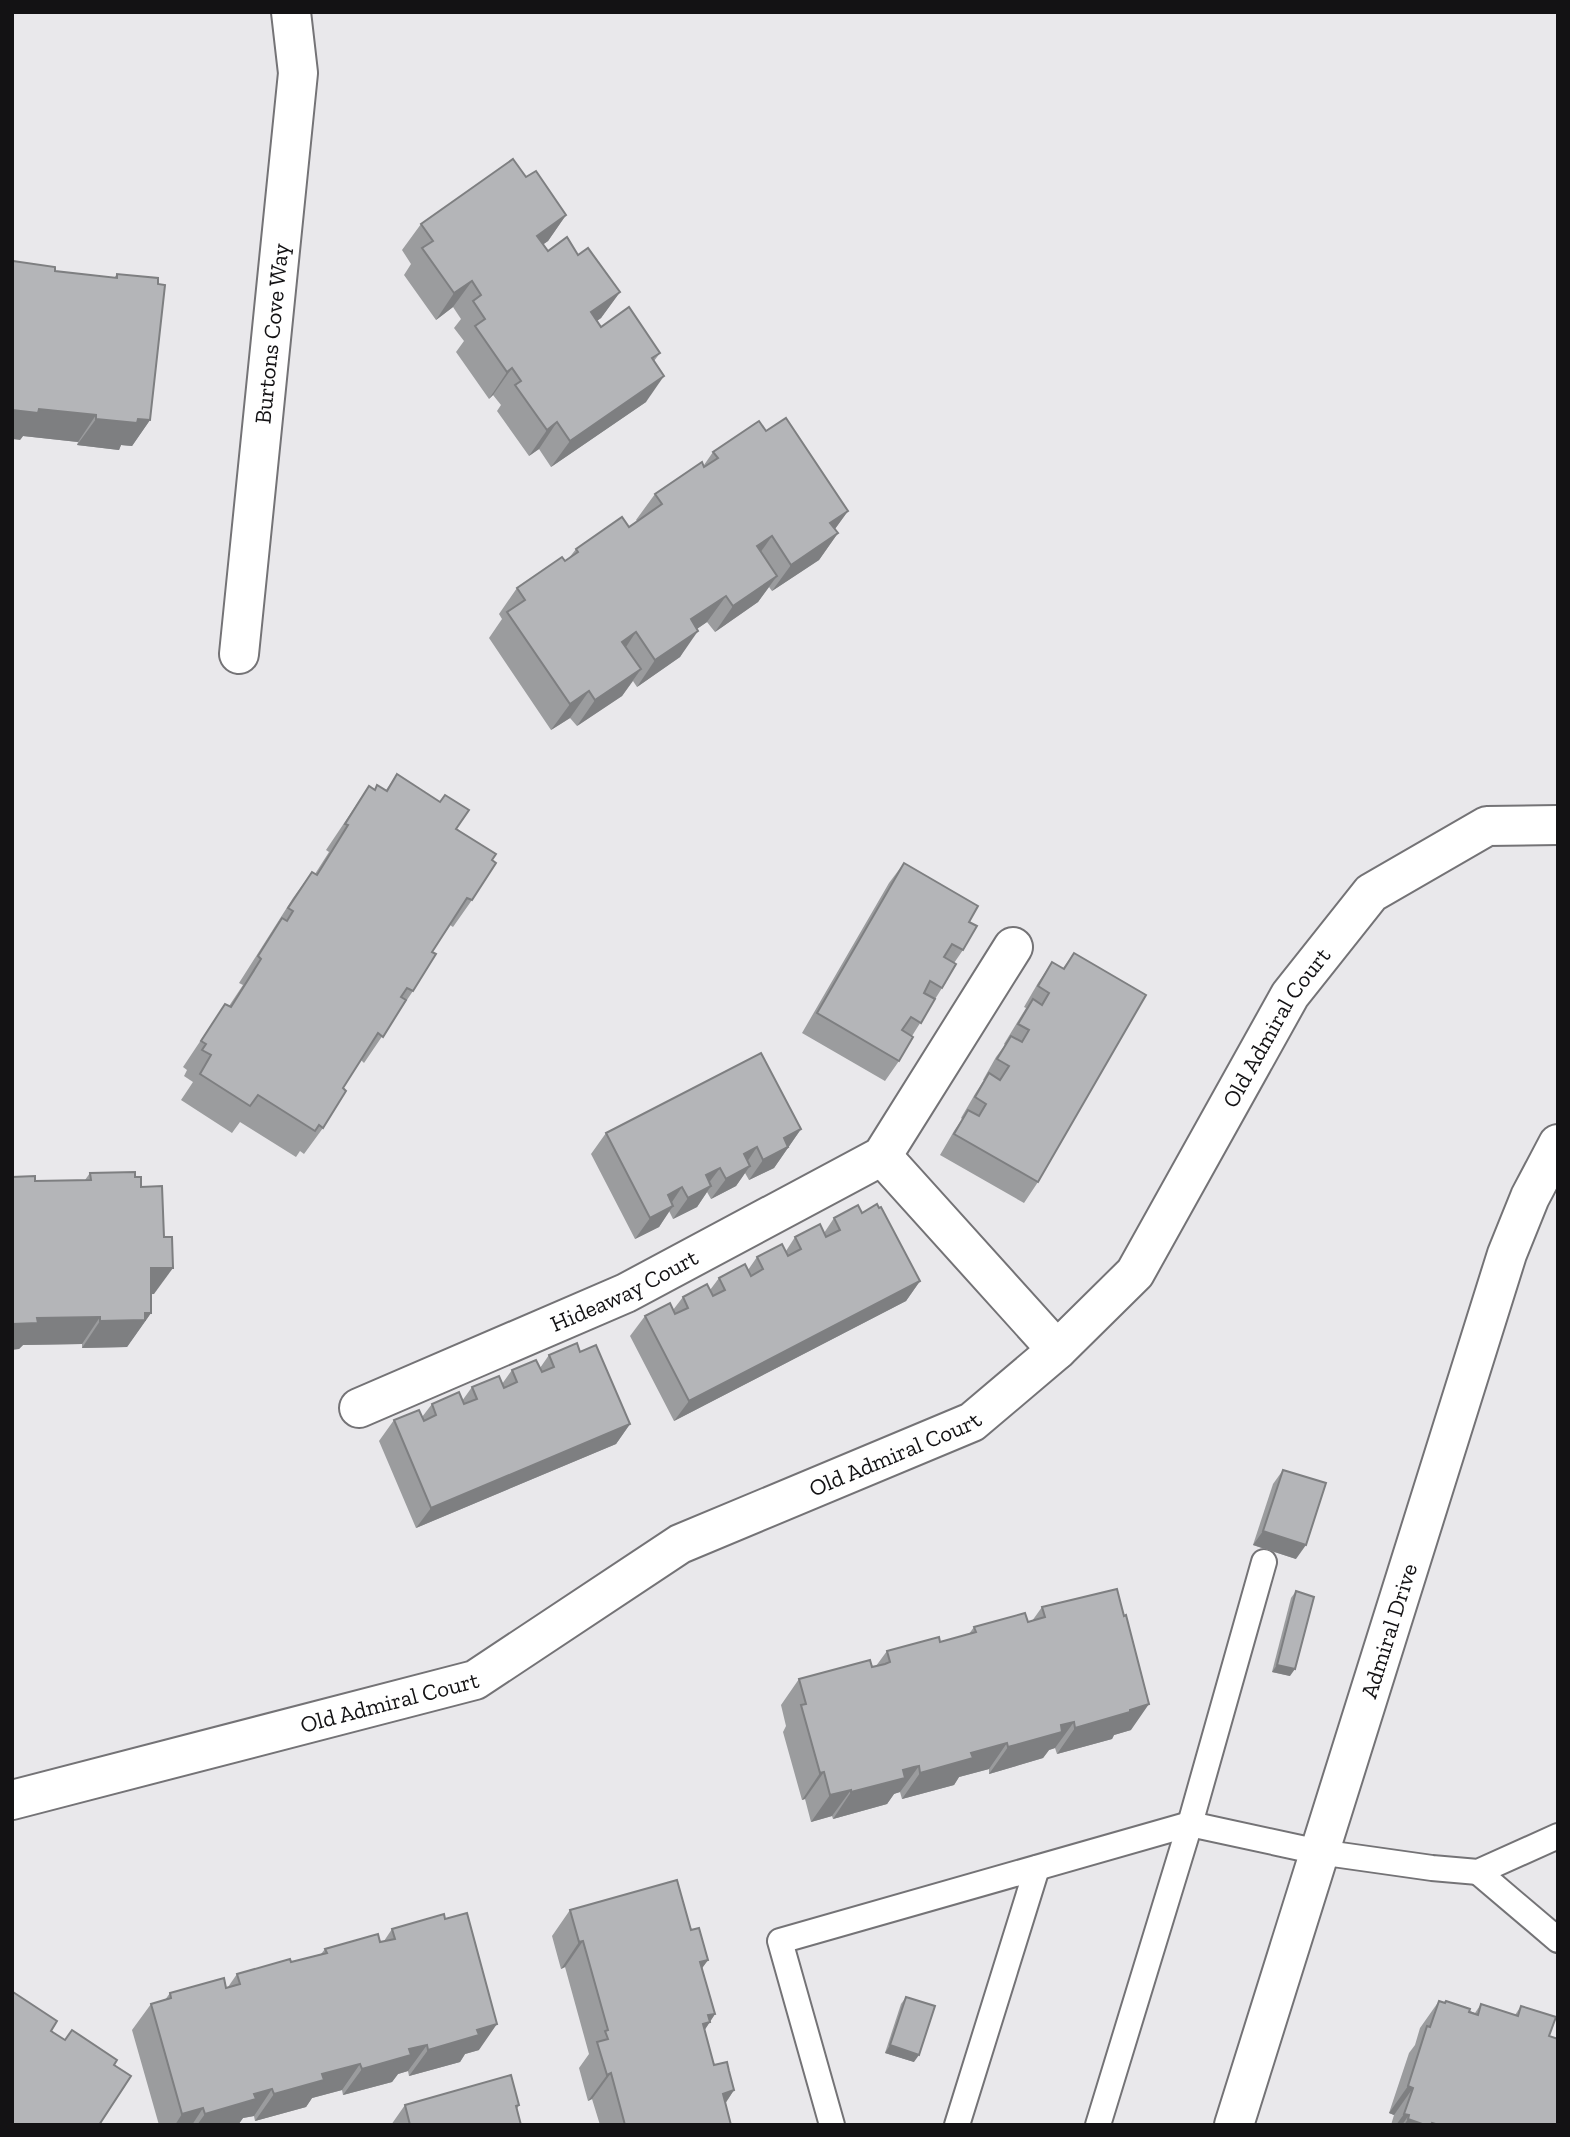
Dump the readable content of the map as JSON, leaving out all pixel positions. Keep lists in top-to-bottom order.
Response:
{
  "streets": {
    "street": [
      "Burtons Cove Way",
      "Old Admiral Court",
      "Hideaway Court",
      "Admiral Drive"
    ]
  }
}
